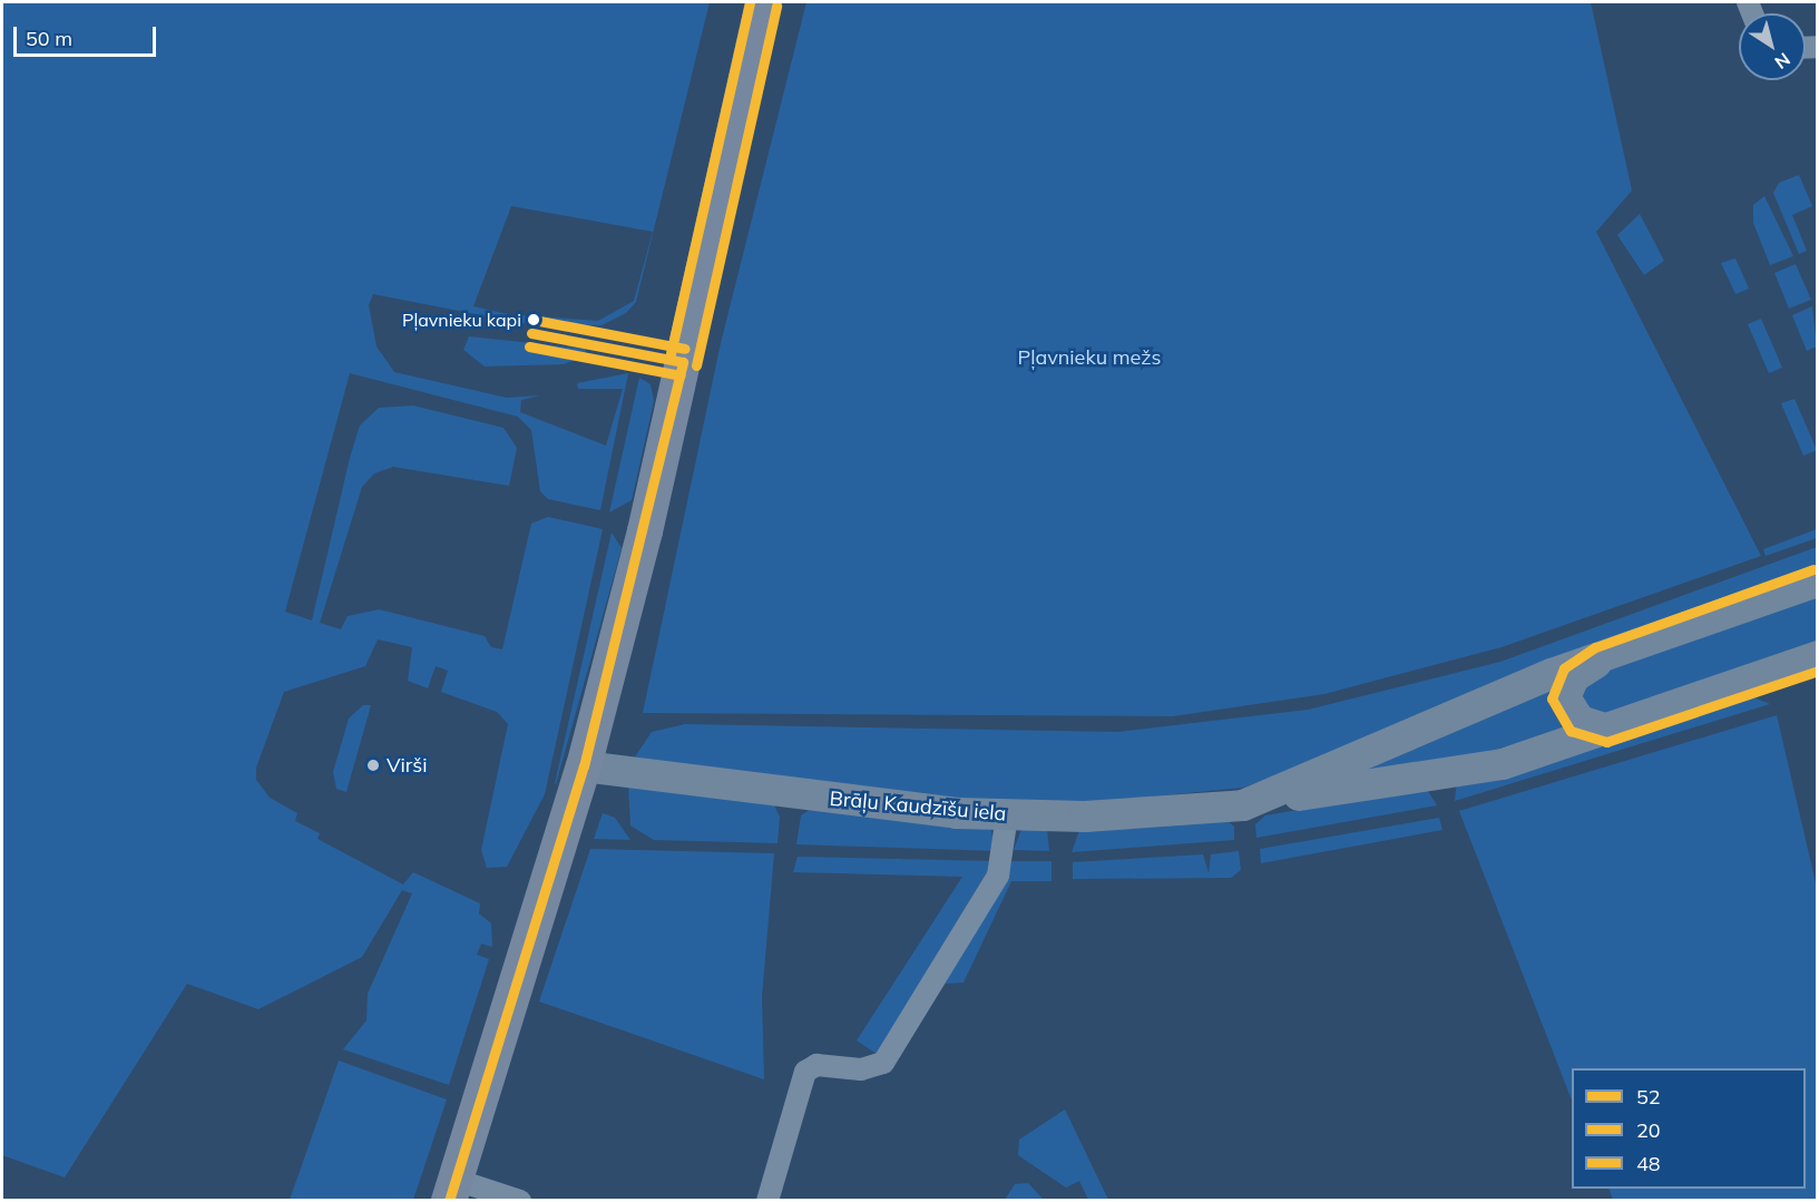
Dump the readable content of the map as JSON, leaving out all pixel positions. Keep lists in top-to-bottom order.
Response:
{
  "streets": {
    "street": ["Brāļu Kaudzīšu iela"]
  },
  "parks": ["Pļavnieku mežs"],
  "places": ["Pļavnieku kapi", "Virši"],
  "lines": ["transit line 48", "transit line 20", "transit line 52"],
  "legend": ["52", "20", "48"],
  "scale_bar": "50 m",
  "north": "bottom right"
}
